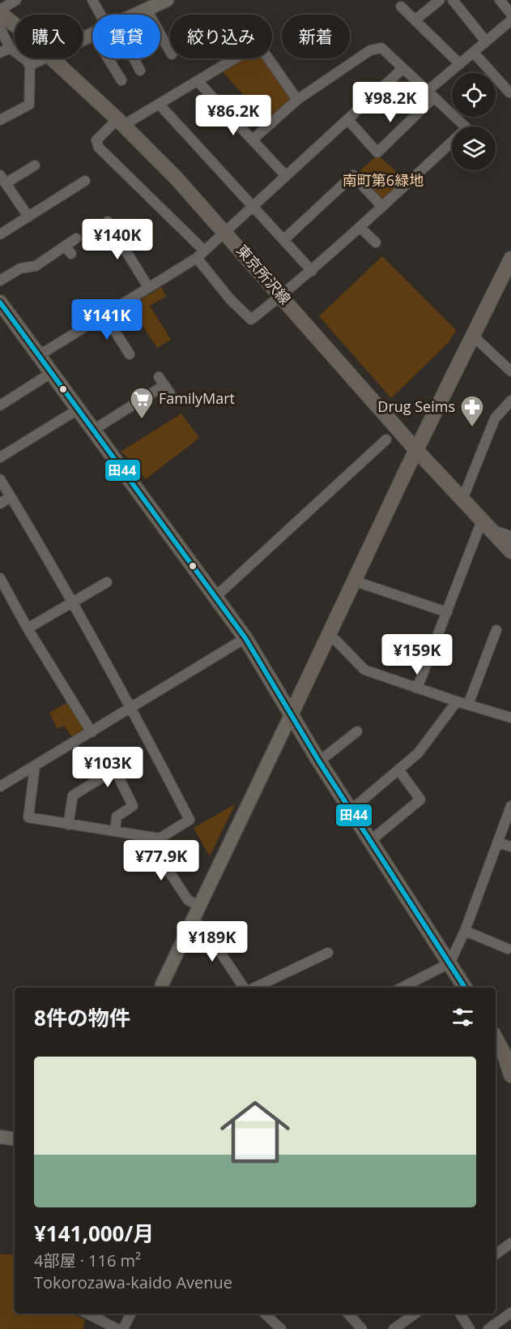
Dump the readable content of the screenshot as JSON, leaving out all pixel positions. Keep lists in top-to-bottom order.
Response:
{
  "streets": {
    "main road": ["東京所沢線"]
  },
  "parks": ["南町第6緑地"],
  "places": {
    "supermarket": ["FamilyMart"],
    "pharmacy": ["Drug Seims"]
  },
  "lines": ["transit line 田44"],
  "page": {
    "chip": [
      "購入",
      "賃貸",
      "絞り込み",
      "新着"
    ],
    "price": [
      "¥98.2K",
      "¥86.2K",
      "¥140K",
      "¥141K",
      "¥159K",
      "¥103K",
      "¥77.9K",
      "¥189K"
    ],
    "heading": "8件の物件",
    "list": [
      {
        "name": "¥141,000/月",
        "note": "4部屋 · 116 m² · Tokorozawa-kaido Avenue"
      }
    ]
  }
}
